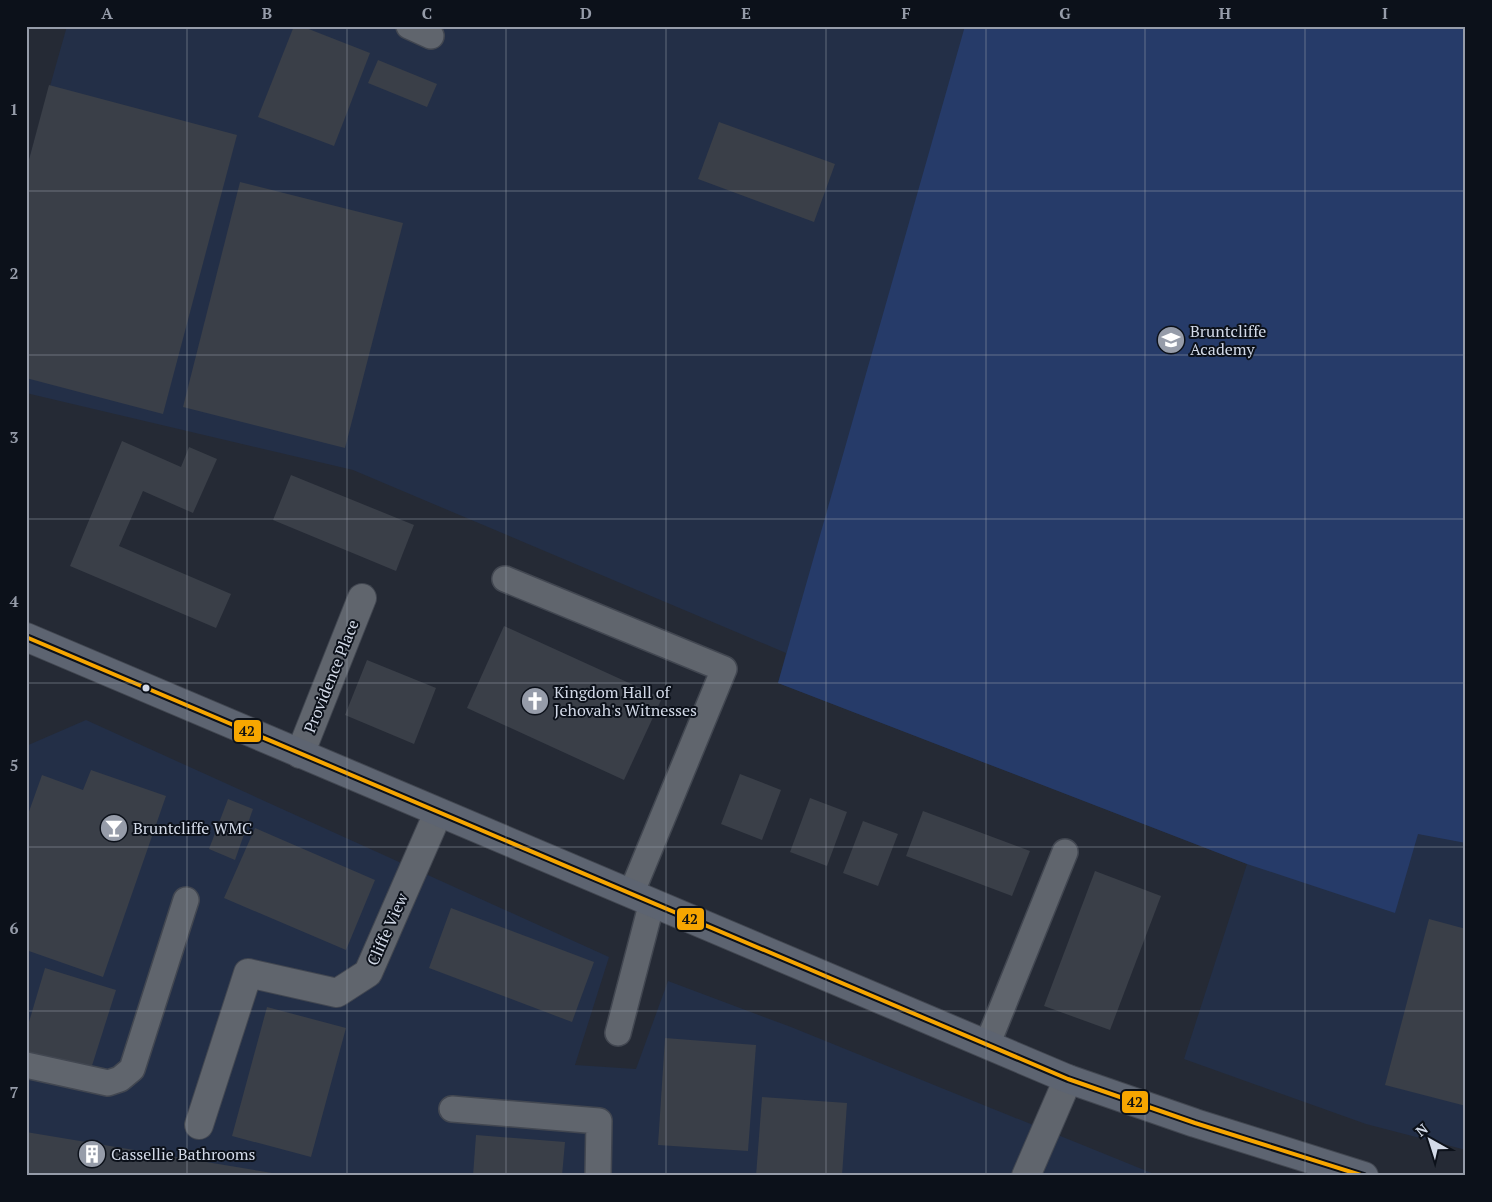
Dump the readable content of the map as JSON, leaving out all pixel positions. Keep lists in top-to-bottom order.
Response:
{
  "streets": {
    "street": ["Providence Place", "Cliffe View"]
  },
  "places": {
    "school or university": ["Bruntcliffe Academy"],
    "church": ["Kingdom Hall of Jehovah's Witnesses"],
    "bar": ["Bruntcliffe WMC"],
    "building": ["Cassellie Bathrooms"]
  },
  "lines": ["transit line 42"],
  "north": "top left",
  "grid": {
    "columns": [
      "A",
      "B",
      "C",
      "D",
      "E",
      "F",
      "G",
      "H",
      "I"
    ],
    "rows": [
      "1",
      "2",
      "3",
      "4",
      "5",
      "6",
      "7"
    ]
  }
}
